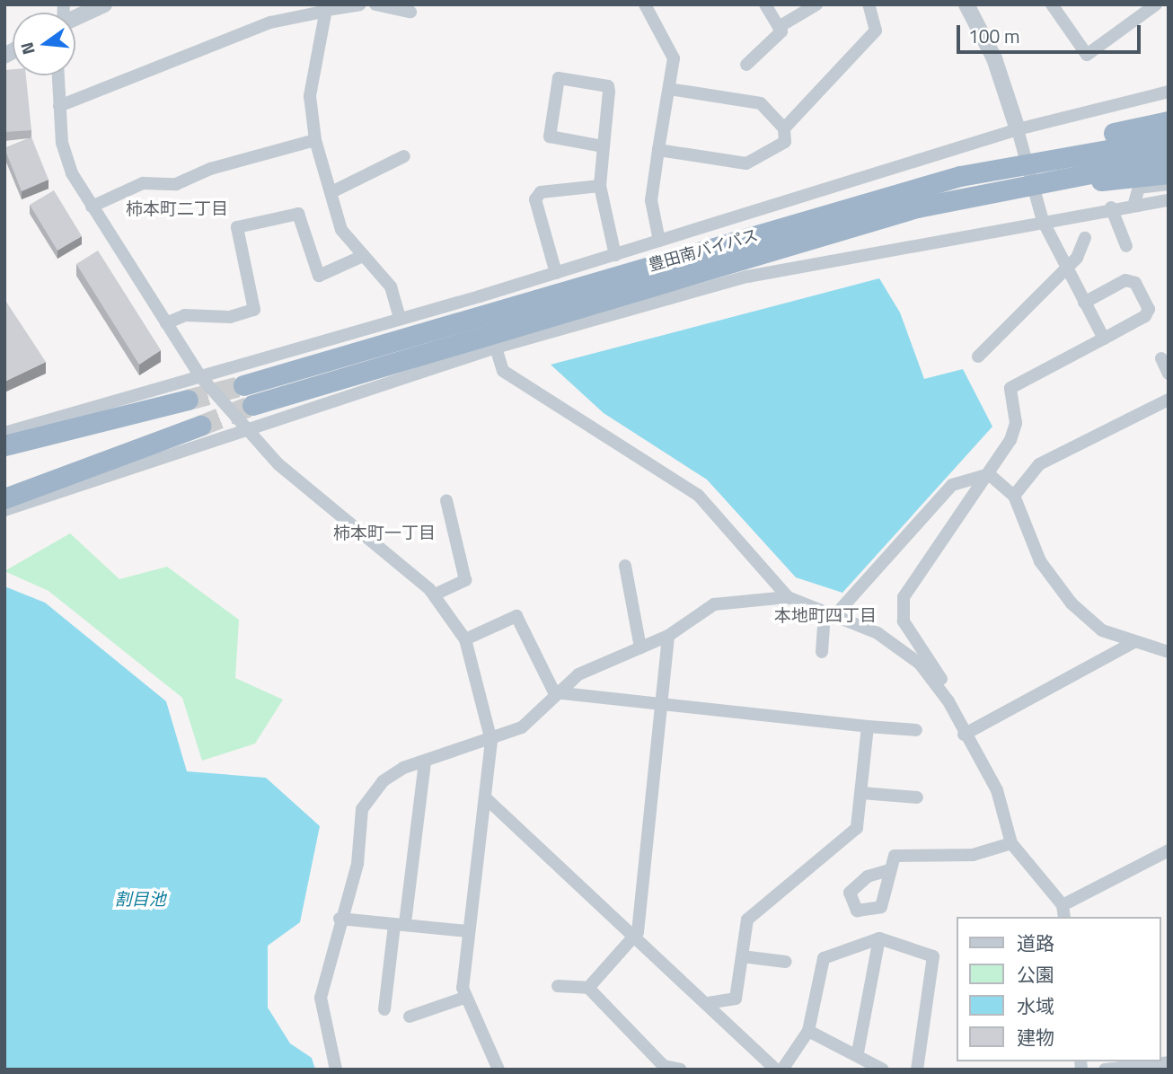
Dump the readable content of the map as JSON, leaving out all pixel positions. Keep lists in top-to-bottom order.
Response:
{
  "streets": {
    "highway": ["豊田南バイパス"]
  },
  "districts": ["柿本町二丁目", "柿本町一丁目", "本地町四丁目"],
  "water": ["割目池"],
  "legend": [
    "道路",
    "公園",
    "水域",
    "建物"
  ],
  "scale_bar": "100 m",
  "north": "left"
}
